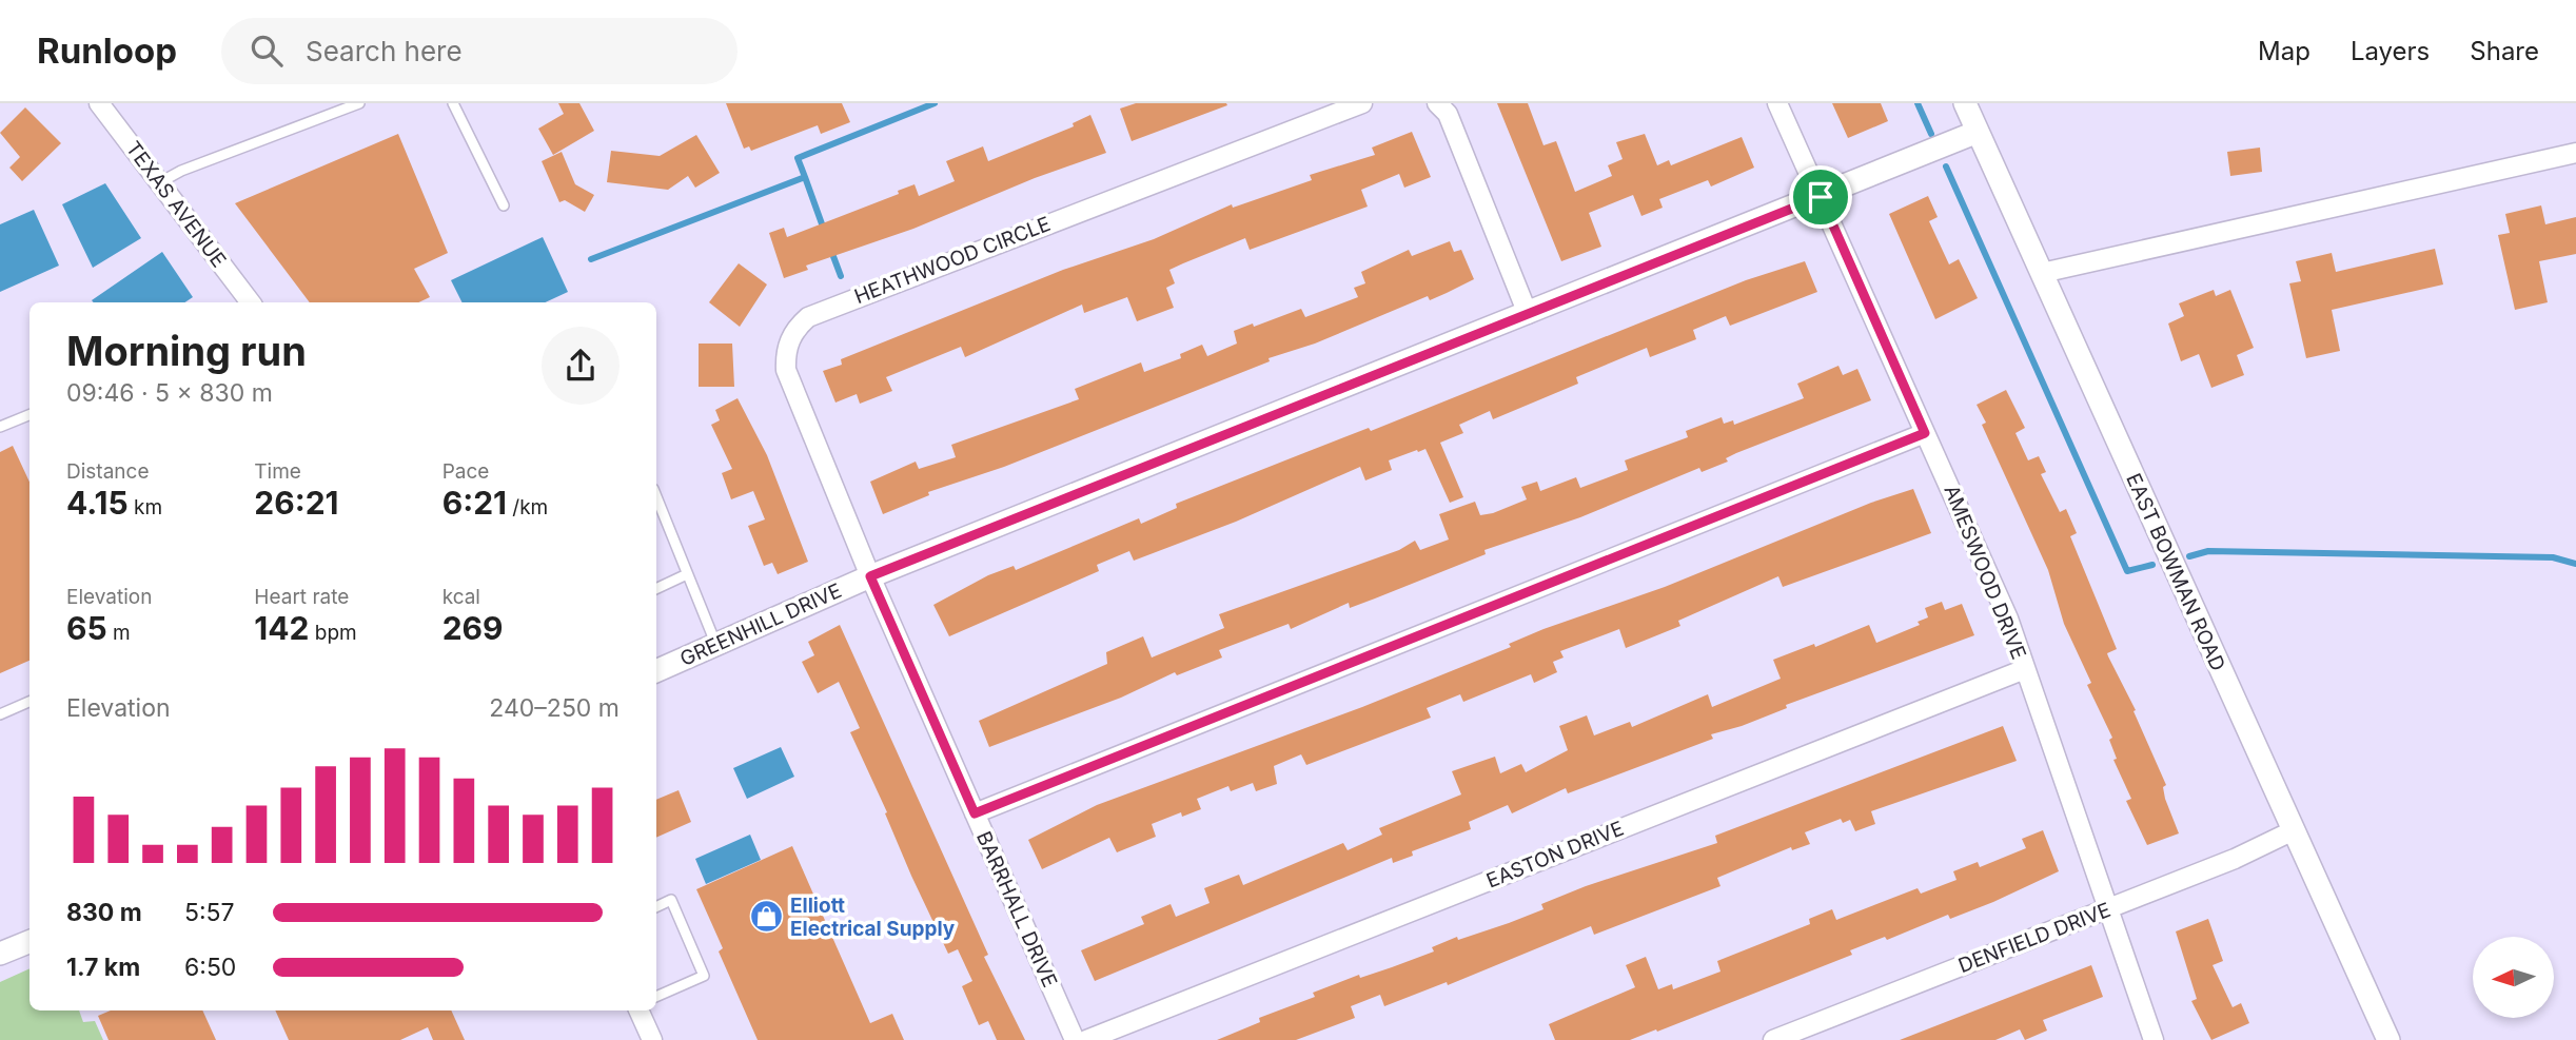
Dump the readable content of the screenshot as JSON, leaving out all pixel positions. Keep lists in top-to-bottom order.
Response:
{
  "streets": {
    "street": [
      "TEXAS AVENUE",
      "HEATHWOOD CIRCLE",
      "AMESWOOD DRIVE",
      "EAST BOWMAN ROAD",
      "GREENHILL DRIVE",
      "EASTON DRIVE",
      "BARRHALL DRIVE",
      "DENFIELD DRIVE"
    ]
  },
  "crossings": [
    ["HEATHWOOD CIRCLE", "GREENHILL DRIVE"],
    ["HEATHWOOD CIRCLE", "BARRHALL DRIVE"],
    ["AMESWOOD DRIVE", "GREENHILL DRIVE"],
    ["AMESWOOD DRIVE", "EASTON DRIVE"],
    ["AMESWOOD DRIVE", "DENFIELD DRIVE"],
    ["EAST BOWMAN ROAD", "GREENHILL DRIVE"],
    ["EAST BOWMAN ROAD", "DENFIELD DRIVE"],
    ["GREENHILL DRIVE", "BARRHALL DRIVE"]
  ],
  "places": {
    "shop": ["Elliott Electrical Supply"]
  },
  "north": "left",
  "page": {
    "header": "Runloop",
    "search": "Search here",
    "nav": ["Map", "Layers", "Share"],
    "heading": ["Morning run", "09:46 · 5 × 830 m"],
    "stats": [
      ["Distance", "4.15 km"],
      ["Time", "26:21"],
      ["Pace", "6:21 /km"],
      ["Elevation", "65 m"],
      ["Heart rate", "142 bpm"],
      ["kcal", "269"]
    ],
    "chart": ["Elevation", "240–250 m"],
    "list": [
      {
        "name": "830 m",
        "note": "5:57"
      },
      {
        "name": "1.7 km",
        "note": "6:50"
      }
    ]
  }
}
